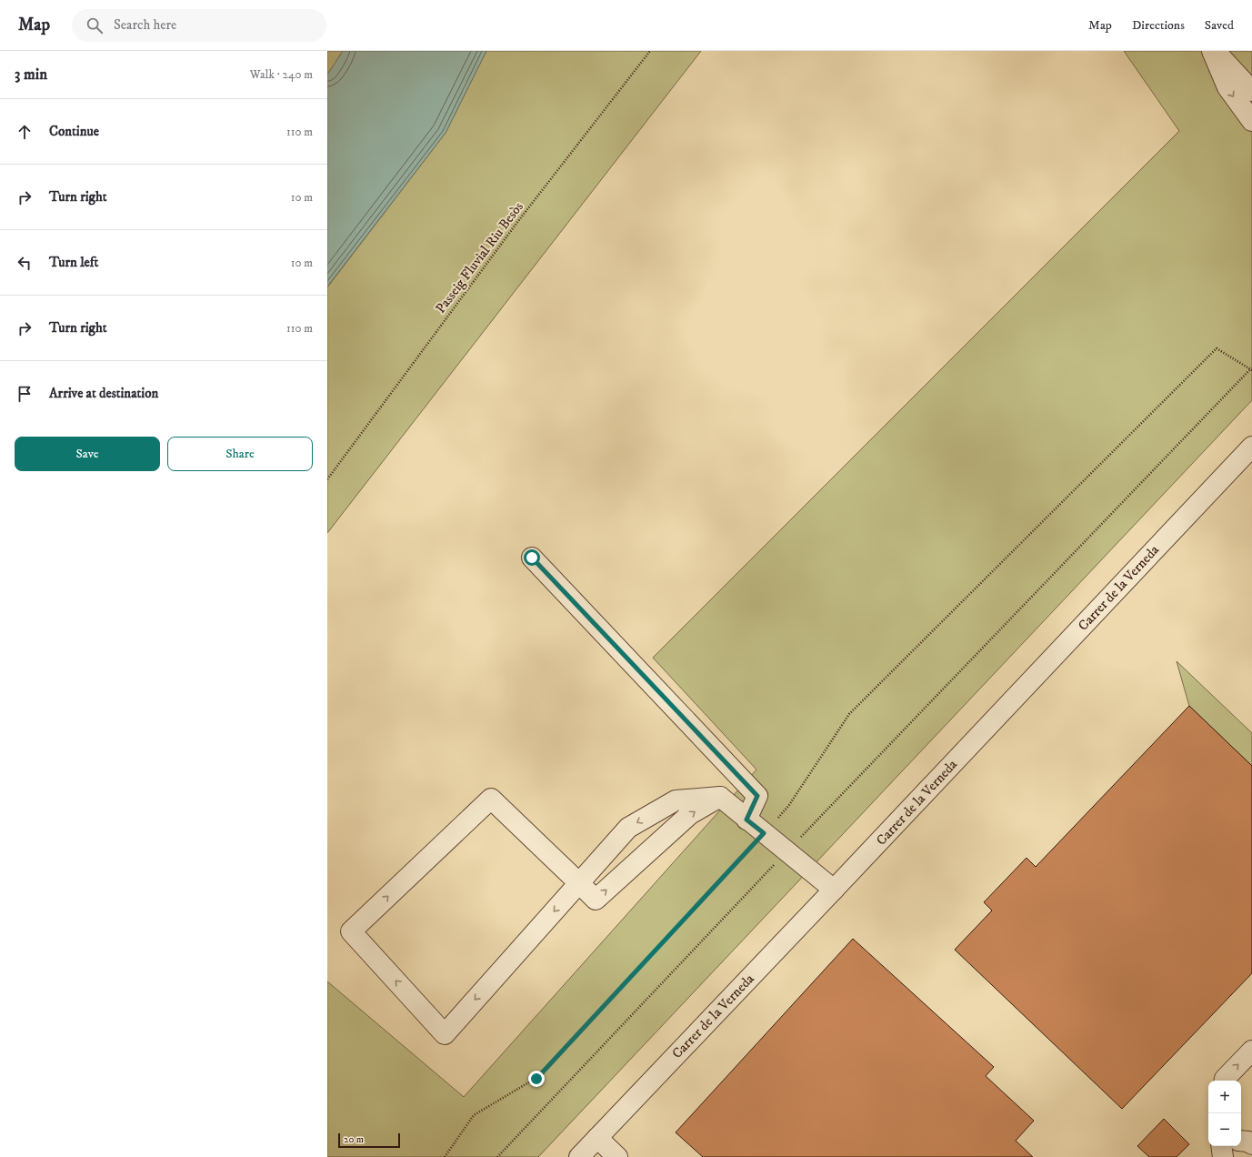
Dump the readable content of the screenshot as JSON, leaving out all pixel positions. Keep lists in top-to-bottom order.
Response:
{
  "streets": {
    "street": ["Carrer de la Verneda"],
    "path": ["Passeig Fluvial Riu Besòs"]
  },
  "scale_bar": "20 m",
  "page": {
    "header": "Map",
    "search": "Search here",
    "nav": ["Map", "Directions", "Saved"],
    "heading": ["3 min", "Walk · 240 m"],
    "list": [
      ["Continue", "110 m"],
      ["Turn right", "10 m"],
      ["Turn left", "10 m"],
      ["Turn right", "110 m"],
      "Arrive at destination"
    ],
    "buttons": ["Save", "Share"],
    "map_buttons": ["+", "−"],
    "scale": "20 m"
  }
}
